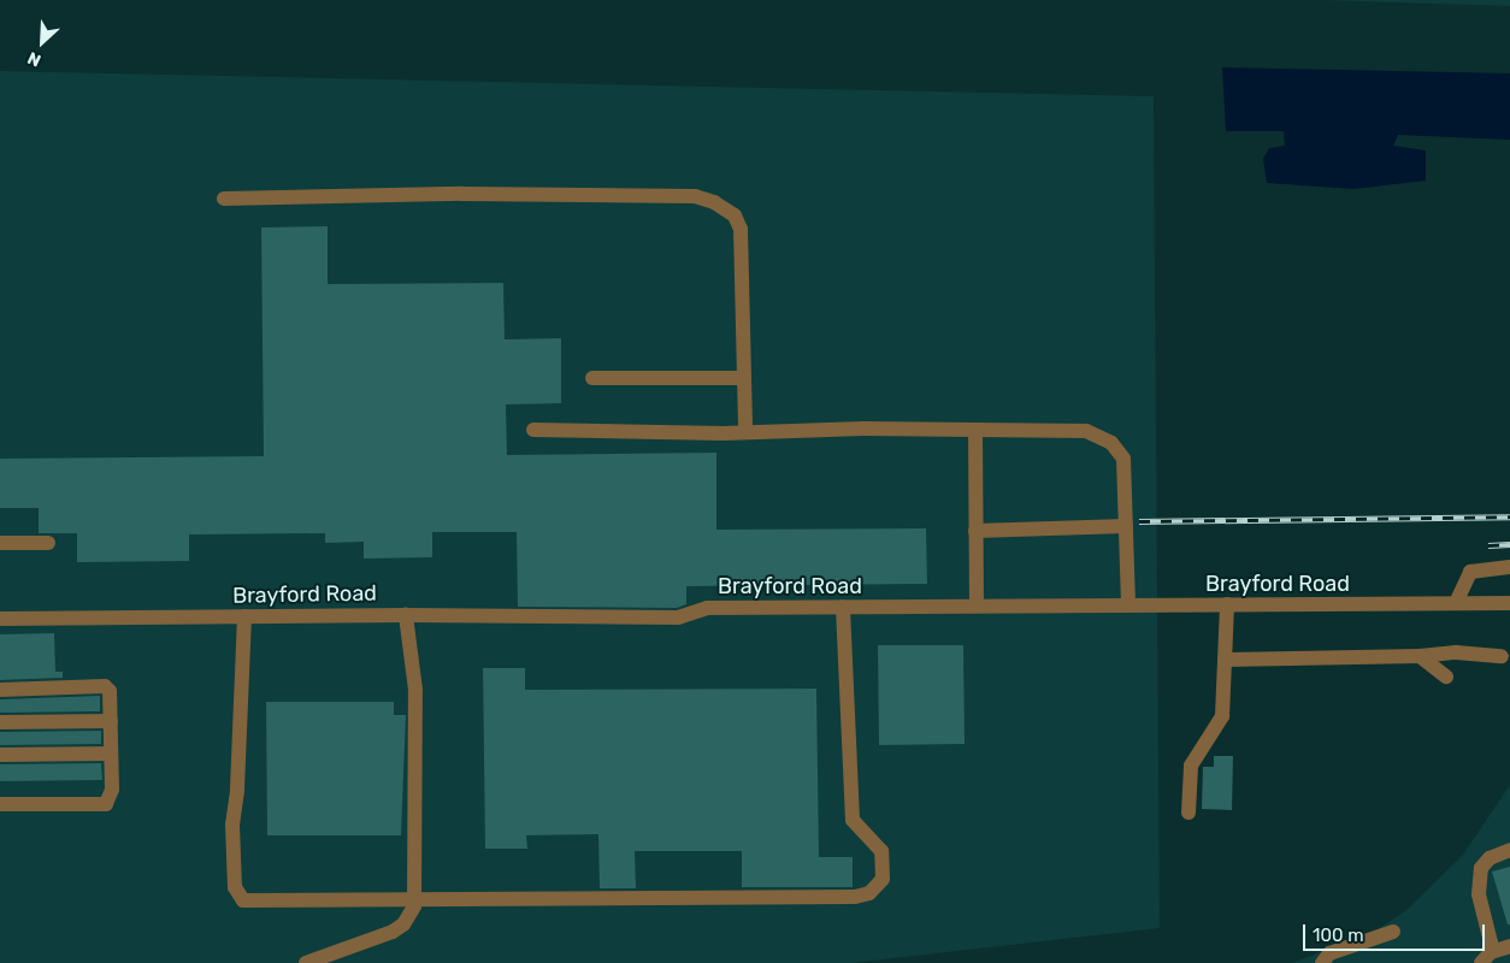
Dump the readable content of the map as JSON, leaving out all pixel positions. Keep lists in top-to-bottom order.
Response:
{
  "streets": {
    "lane": ["Brayford Road"]
  },
  "scale_bar": "100 m",
  "north": "bottom left"
}
